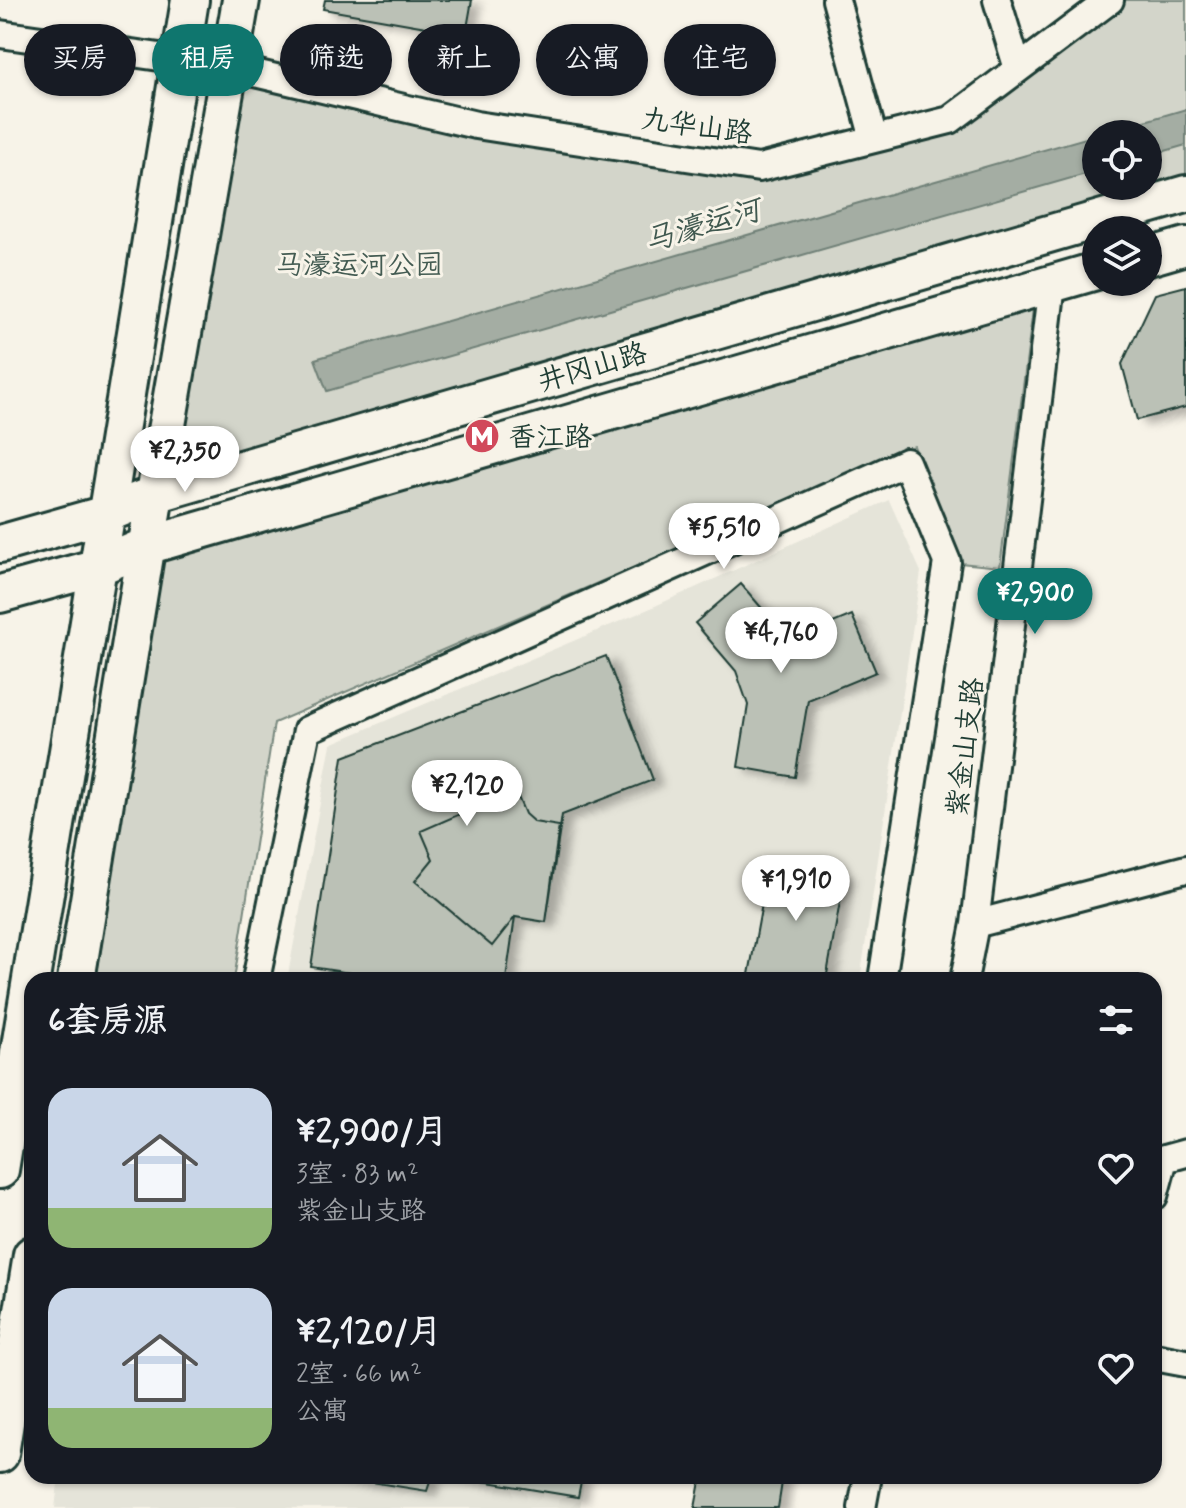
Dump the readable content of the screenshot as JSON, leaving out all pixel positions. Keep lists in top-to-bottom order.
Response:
{
  "streets": {
    "main road": ["井冈山路"],
    "street": ["九华山路", "紫金山支路"]
  },
  "crossings": [
    ["井冈山路", "紫金山支路"]
  ],
  "water": ["马濠运河"],
  "parks": ["马濠运河公园"],
  "places": {
    "metro station": ["香江路"]
  },
  "page": {
    "chip": [
      "买房",
      "租房",
      "筛选",
      "新上",
      "公寓",
      "住宅"
    ],
    "price": [
      "¥2,350",
      "¥5,510",
      "¥2,900",
      "¥4,760",
      "¥2,120",
      "¥1,910"
    ],
    "heading": "6套房源",
    "list": [
      {
        "name": "¥2,900/月",
        "note": "3室 · 83 m² · 紫金山支路"
      },
      {
        "name": "¥2,120/月",
        "note": "2室 · 66 m² · 公寓"
      }
    ]
  }
}
